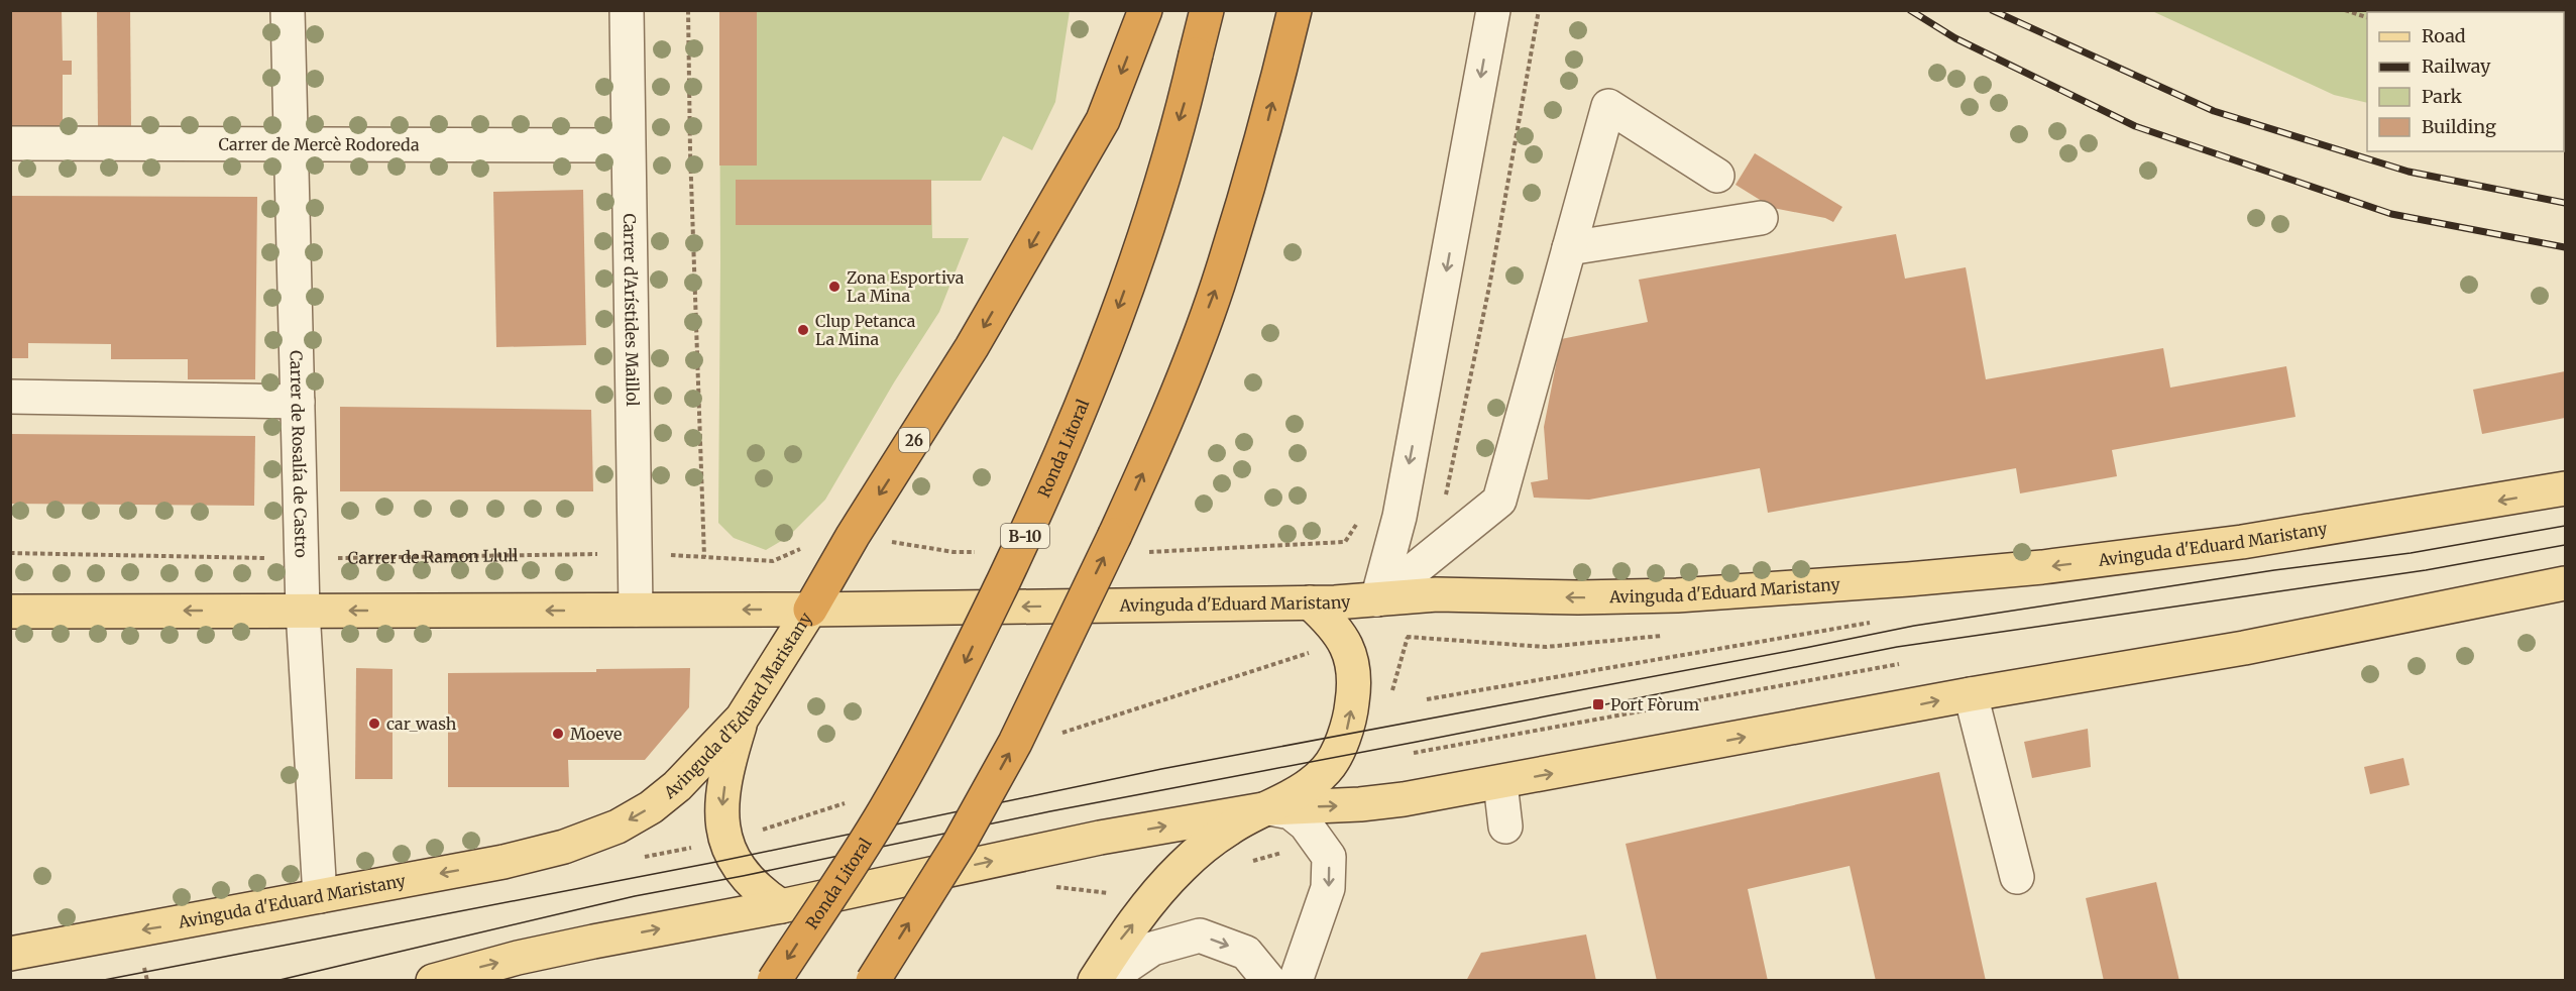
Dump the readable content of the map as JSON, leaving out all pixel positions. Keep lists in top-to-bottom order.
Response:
{
  "streets": {
    "highway": ["26", "Ronda Litoral", "B-10"],
    "main road": ["Avinguda d'Eduard Maristany"],
    "street": ["Carrer de Mercè Rodoreda", "Carrer d'Arístides Maillol", "Carrer de Rosalía de Castro"],
    "path": ["Carrer de Ramon Llull"]
  },
  "crossings": [
    ["Carrer de Mercè Rodoreda", "Carrer d'Arístides Maillol"],
    ["Carrer de Mercè Rodoreda", "Carrer de Rosalía de Castro"],
    ["Carrer d'Arístides Maillol", "Carrer de Ramon Llull"],
    ["26", "Avinguda d'Eduard Maristany"],
    ["26", "Carrer de Ramon Llull"],
    ["Carrer de Rosalía de Castro", "Avinguda d'Eduard Maristany"],
    ["Carrer de Rosalía de Castro", "Carrer de Ramon Llull"]
  ],
  "places": {
    "other": [
      "Zona Esportiva La Mina",
      "Clup Petanca La Mina",
      "car_wash",
      "Moeve"
    ],
    "transit": ["Port Fòrum"]
  },
  "legend": [
    "Road",
    "Railway",
    "Park",
    "Building"
  ]
}
